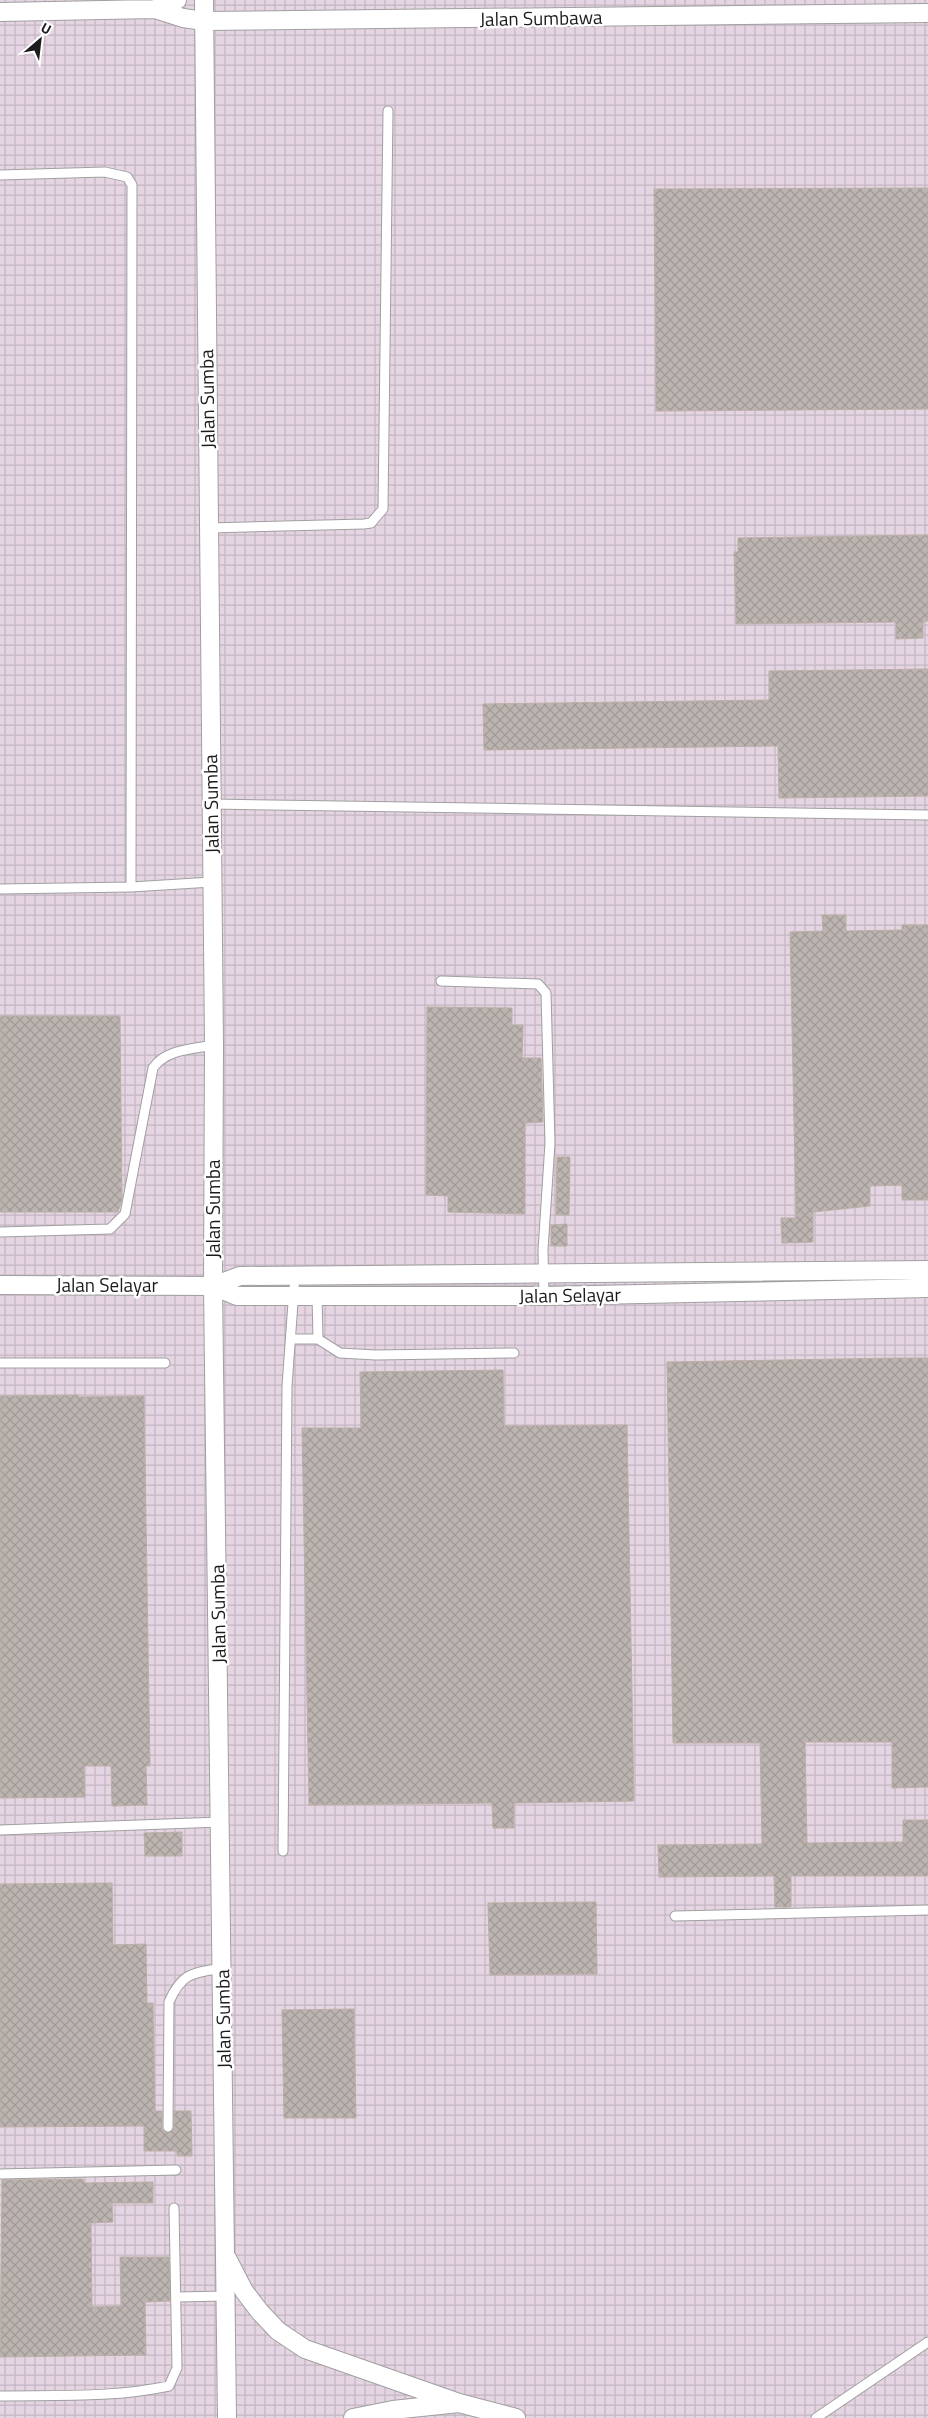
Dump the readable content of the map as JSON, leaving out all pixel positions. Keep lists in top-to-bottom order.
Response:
{
  "streets": {
    "street": ["Jalan Sumbawa", "Jalan Sumba", "Jalan Selayar"]
  },
  "crossings": [
    ["Jalan Sumbawa", "Jalan Sumba"],
    ["Jalan Sumba", "Jalan Selayar"]
  ],
  "north": "top right"
}
